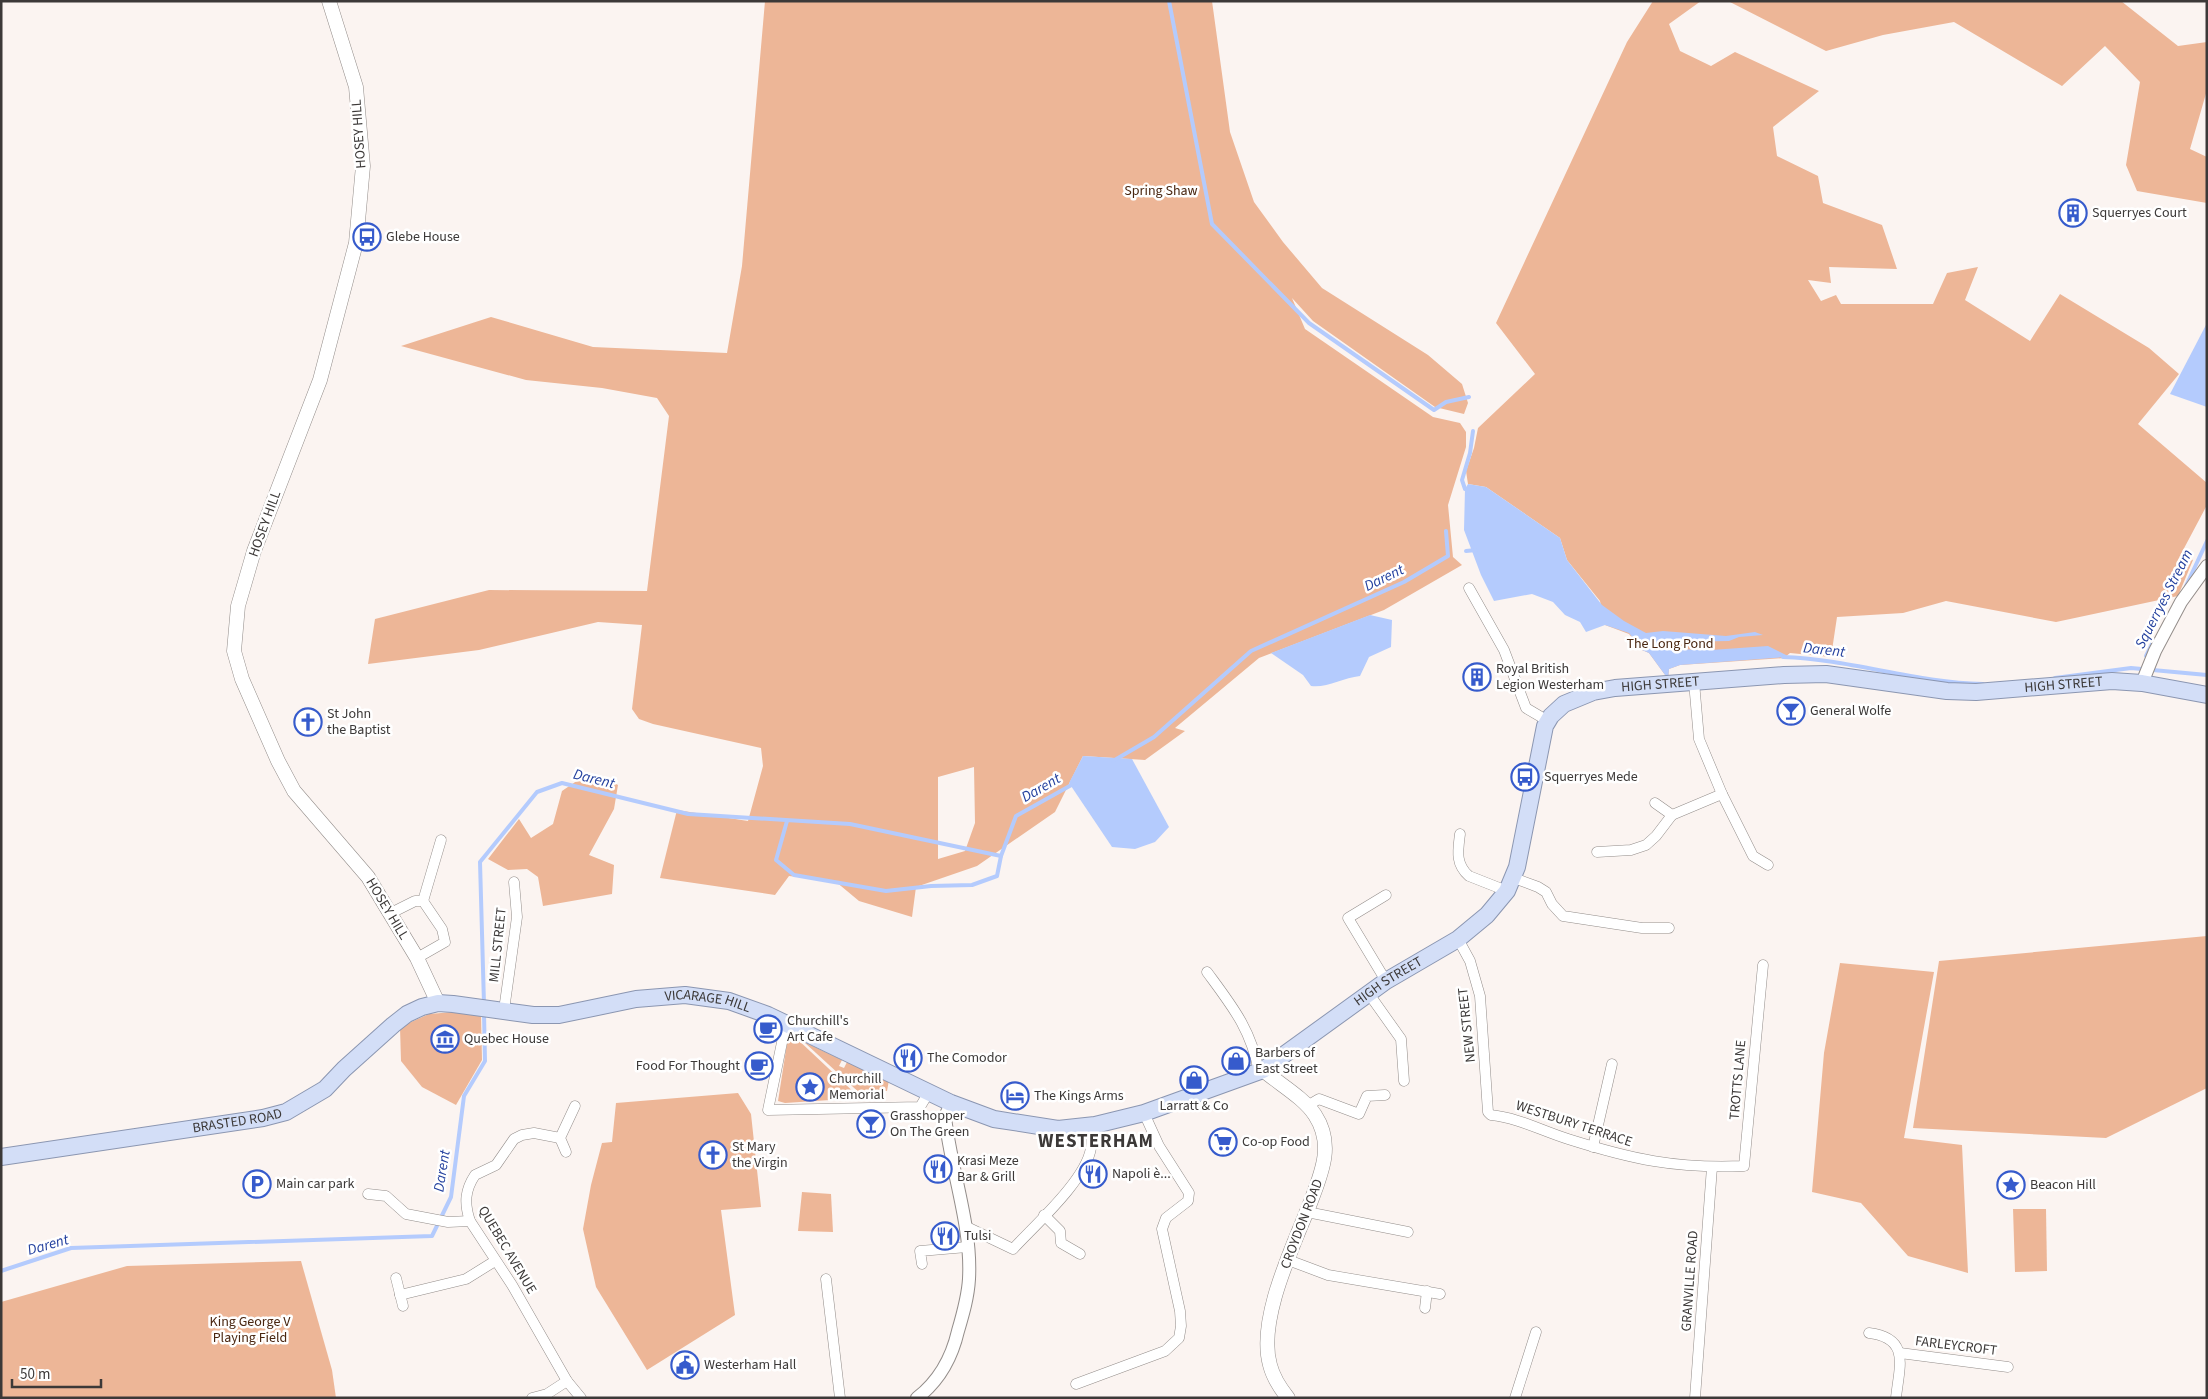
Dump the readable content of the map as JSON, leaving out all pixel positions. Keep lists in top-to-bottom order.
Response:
{
  "streets": {
    "main road": [
      "HOSEY HILL",
      "HIGH STREET",
      "VICARAGE HILL",
      "BRASTED ROAD",
      "CROYDON ROAD"
    ],
    "street": [
      "MILL STREET",
      "NEW STREET",
      "TROTTS LANE",
      "WESTBURY TERRACE",
      "QUEBEC AVENUE",
      "GRANVILLE ROAD",
      "FARLEYCROFT"
    ]
  },
  "crossings": [
    ["HOSEY HILL", "VICARAGE HILL"],
    ["HOSEY HILL", "BRASTED ROAD"],
    ["HIGH STREET", "VICARAGE HILL"],
    ["HIGH STREET", "NEW STREET"],
    ["HIGH STREET", "CROYDON ROAD"],
    ["MILL STREET", "VICARAGE HILL"],
    ["VICARAGE HILL", "BRASTED ROAD"],
    ["NEW STREET", "WESTBURY TERRACE"],
    ["TROTTS LANE", "WESTBURY TERRACE"],
    ["TROTTS LANE", "GRANVILLE ROAD"],
    ["WESTBURY TERRACE", "GRANVILLE ROAD"]
  ],
  "districts": ["WESTERHAM"],
  "water": ["Darent", "Squerryes Stream"],
  "parks": ["Spring Shaw", "The Long Pond", "King George V Playing Field"],
  "places": {
    "building": ["Squerryes Court", "Royal British Legion Westerham"],
    "bus stop": ["Glebe House", "Squerryes Mede"],
    "bar": ["General Wolfe", "Grasshopper On The Green"],
    "church": ["St John the Baptist", "St Mary the Virgin"],
    "cafe": ["Churchill's Art Cafe", "Food For Thought"],
    "museum": ["Quebec House"],
    "restaurant": [
      "The Comodor",
      "Krasi Meze Bar & Grill",
      "Napoli è...",
      "Tulsi"
    ],
    "shop": ["Barbers of East Street", "Larratt & Co"],
    "place": ["Churchill Memorial", "Beacon Hill"],
    "hotel": ["The Kings Arms"],
    "supermarket": ["Co-op Food"],
    "parking": ["Main car park"],
    "public building": ["Westerham Hall"]
  },
  "scale_bar": "50 m"
}
